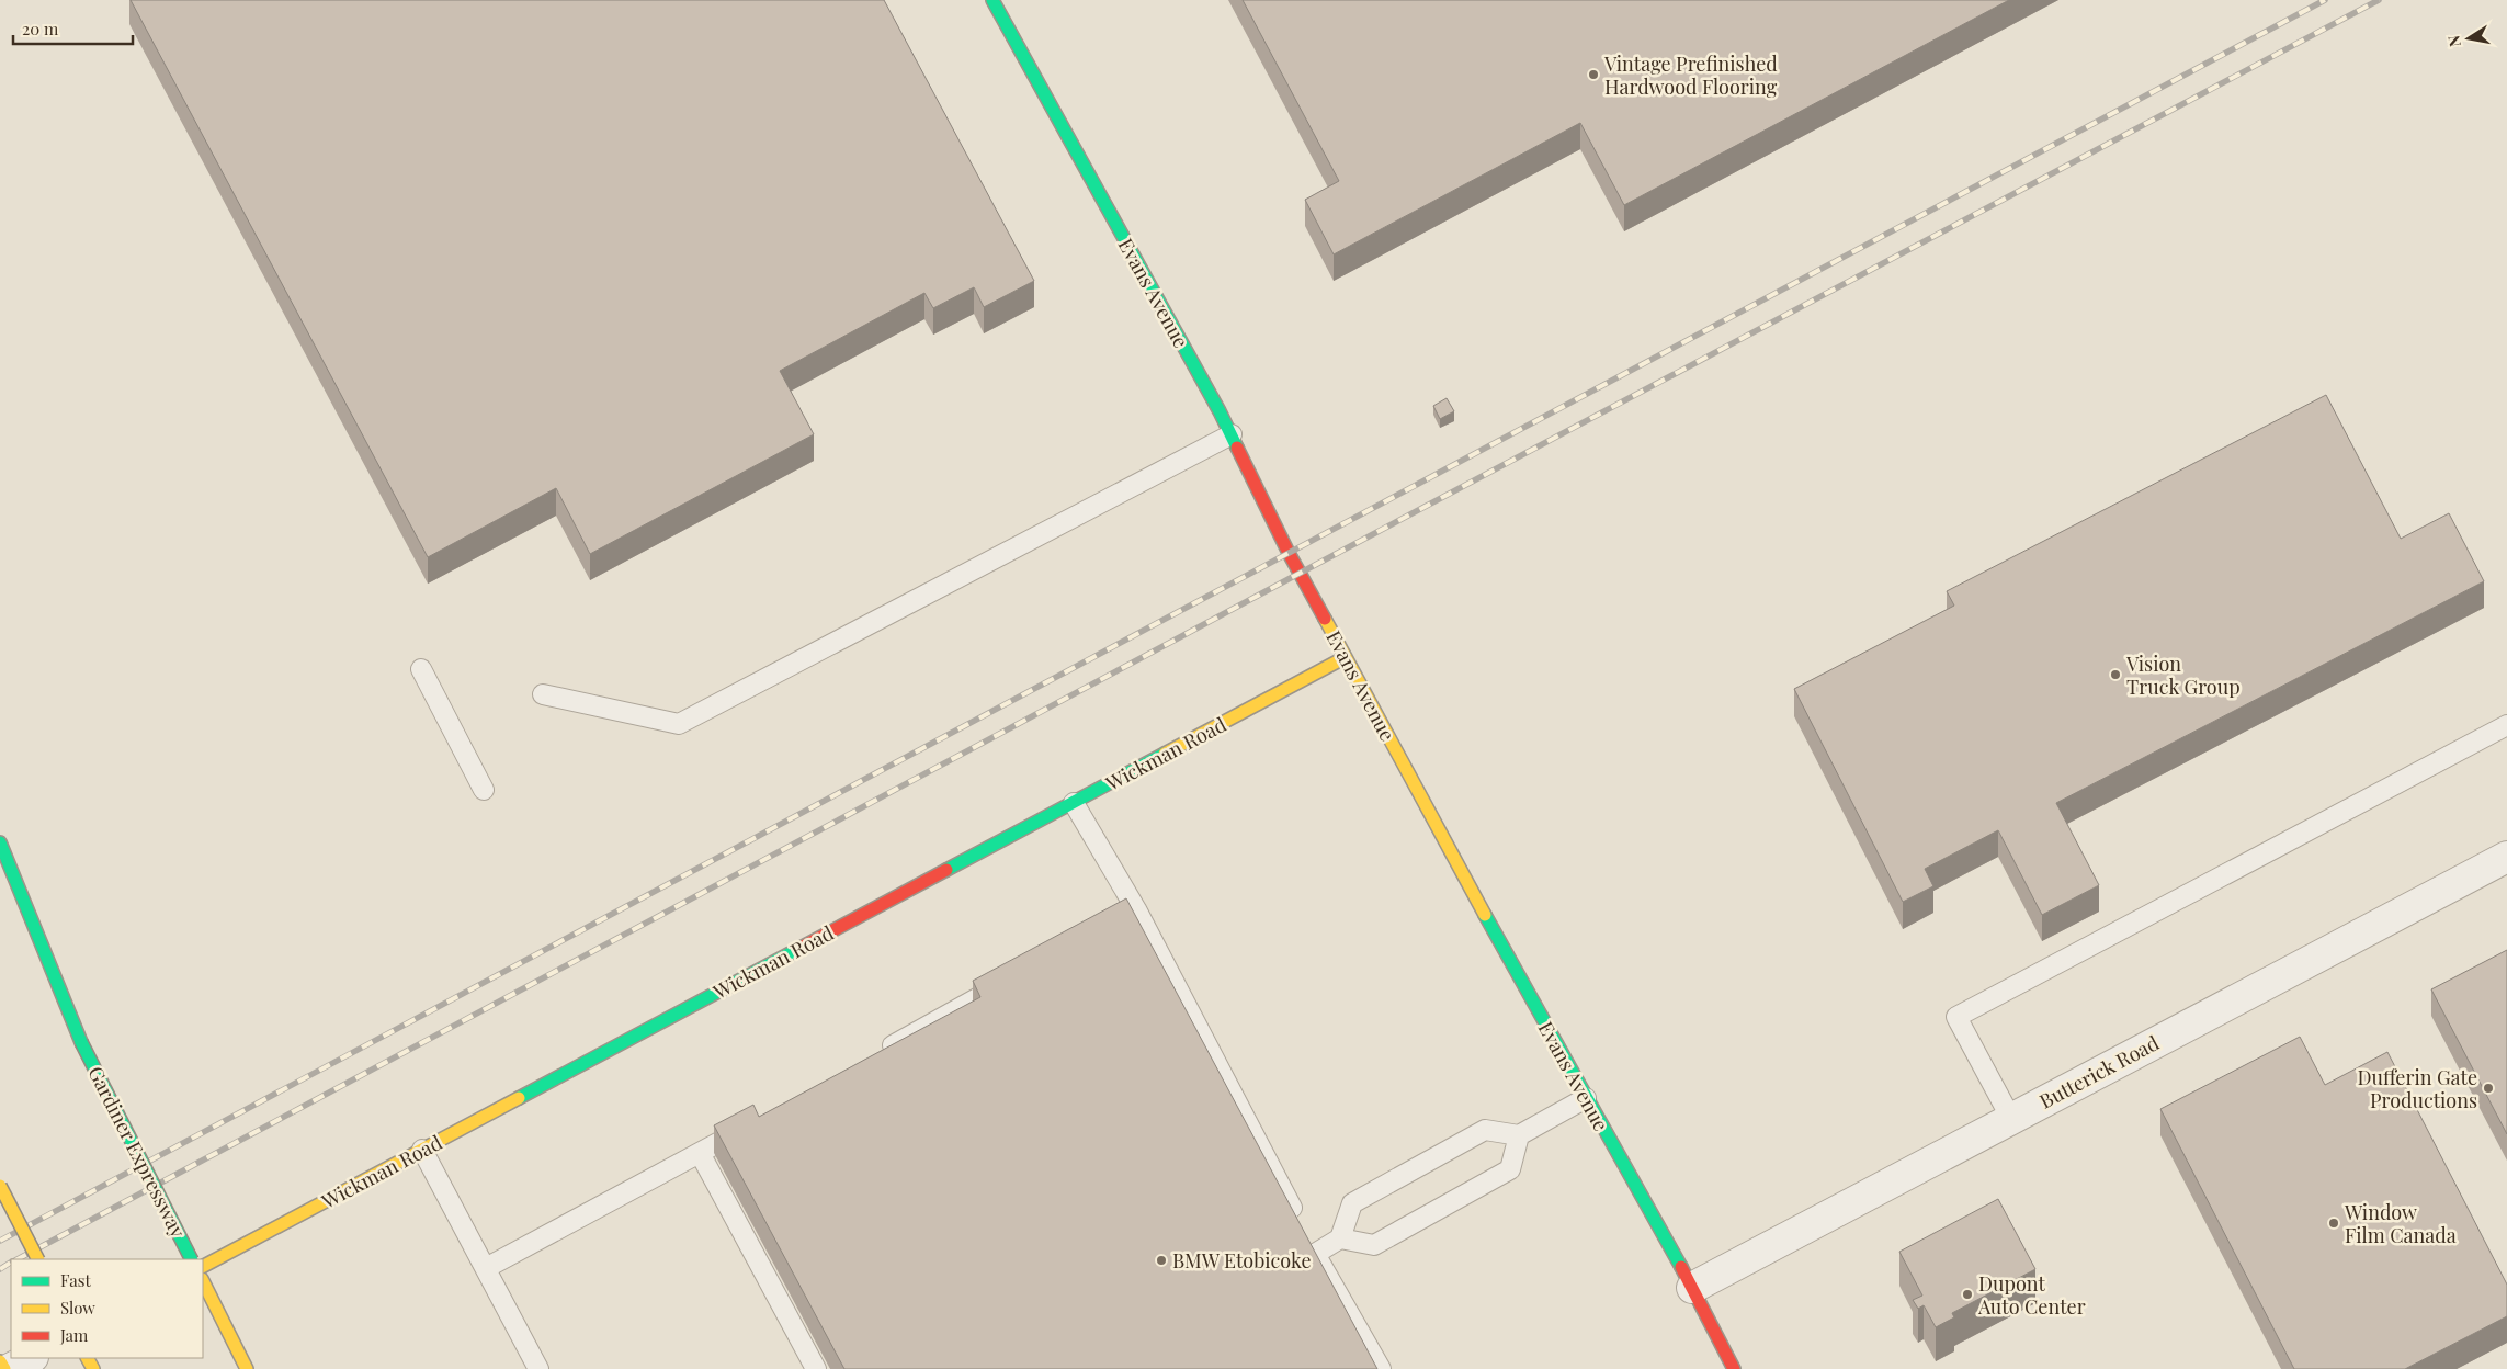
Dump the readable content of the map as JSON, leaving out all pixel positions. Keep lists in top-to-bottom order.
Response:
{
  "streets": {
    "main road": ["Evans Avenue", "Wickman Road", "Gardiner Expressway"],
    "street": ["Butterick Road"]
  },
  "crossings": [
    ["Evans Avenue", "Wickman Road"],
    ["Evans Avenue", "Butterick Road"]
  ],
  "places": [
    "Vintage Prefinished Hardwood Flooring",
    "Vision Truck Group",
    "Dufferin Gate Productions",
    "Window Film Canada",
    "BMW Etobicoke",
    "Dupont Auto Center"
  ],
  "legend": ["Fast", "Slow", "Jam"],
  "scale_bar": "20 m",
  "north": "left"
}
